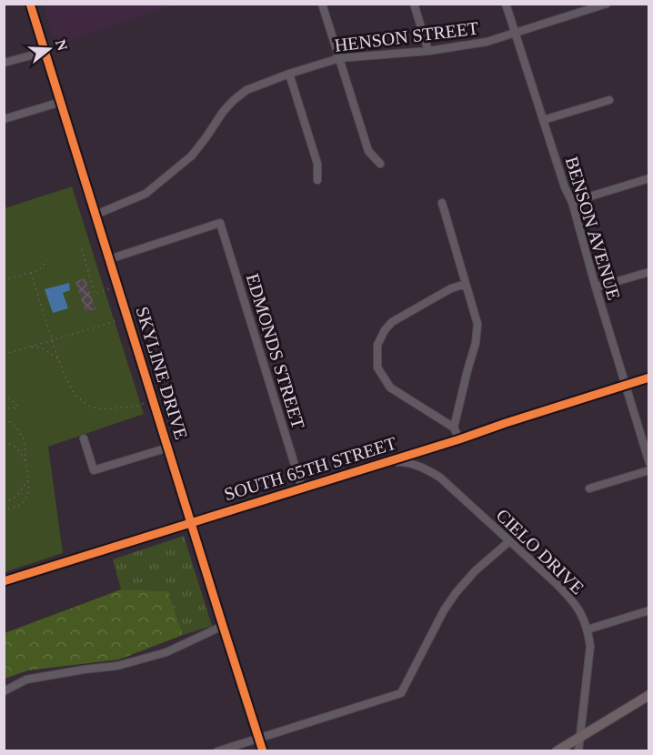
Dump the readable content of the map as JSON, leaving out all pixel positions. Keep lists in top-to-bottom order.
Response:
{
  "streets": {
    "main road": ["SKYLINE DRIVE"],
    "street": [
      "HENSON STREET",
      "BENSON AVENUE",
      "EDMONDS STREET",
      "SOUTH 65TH STREET",
      "CIELO DRIVE"
    ]
  },
  "crossings": [
    ["HENSON STREET", "BENSON AVENUE"],
    ["HENSON STREET", "SKYLINE DRIVE"],
    ["BENSON AVENUE", "SOUTH 65TH STREET"],
    ["EDMONDS STREET", "SKYLINE DRIVE"],
    ["EDMONDS STREET", "SOUTH 65TH STREET"],
    ["SKYLINE DRIVE", "SOUTH 65TH STREET"],
    ["SOUTH 65TH STREET", "CIELO DRIVE"]
  ],
  "north": "right"
}
